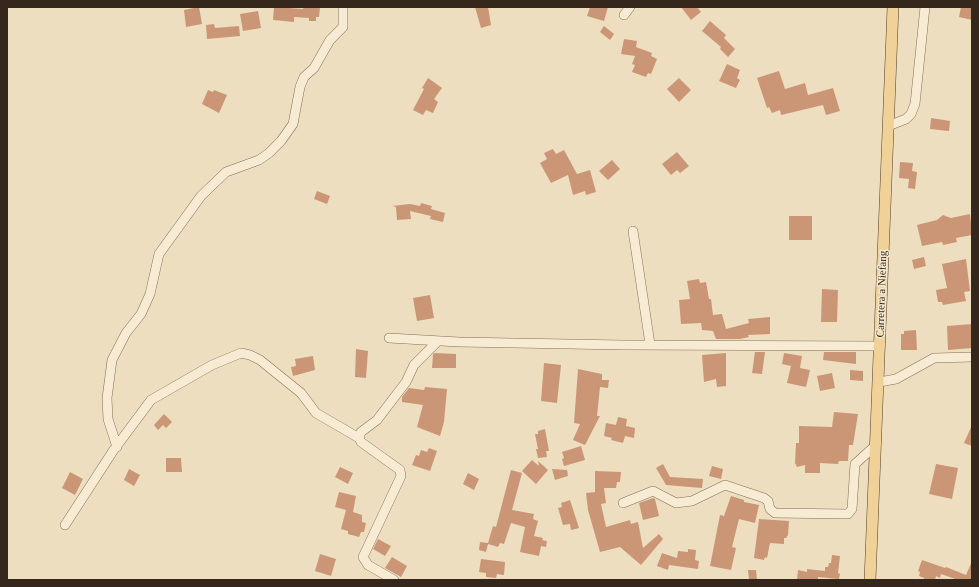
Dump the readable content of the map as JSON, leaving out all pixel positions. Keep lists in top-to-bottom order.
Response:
{
  "streets": {
    "main road": ["Carretera a Niefang"]
  }
}
